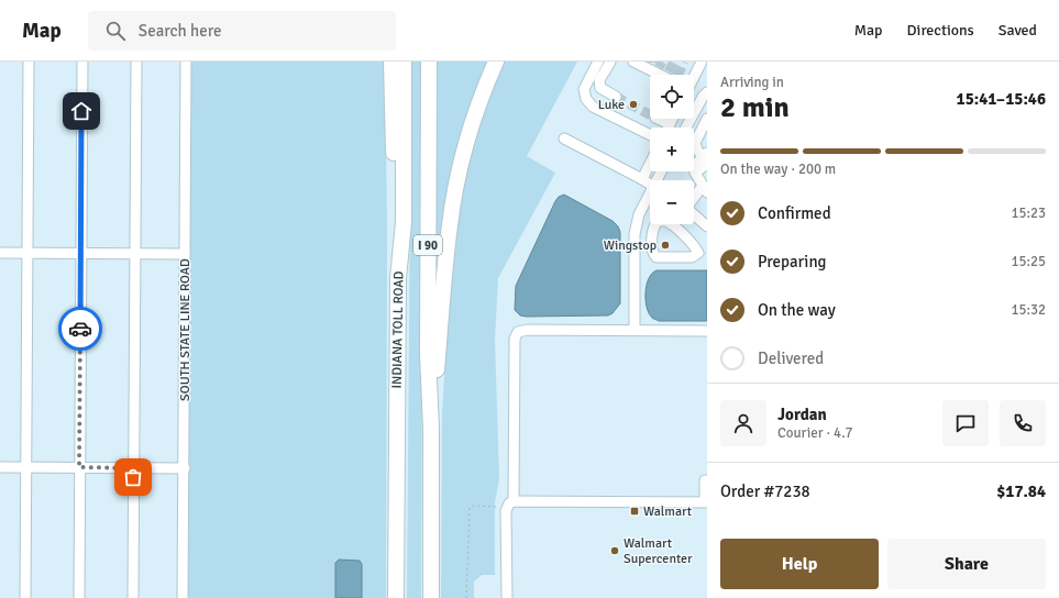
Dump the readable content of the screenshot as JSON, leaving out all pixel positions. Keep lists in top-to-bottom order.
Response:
{
  "streets": {
    "highway": ["I 90", "INDIANA TOLL ROAD"],
    "street": ["SOUTH STATE LINE ROAD"]
  },
  "places": {
    "other": ["Luke", "Wingstop", "Walmart Supercenter"],
    "transit": ["Walmart"]
  },
  "page": {
    "header": "Map",
    "search": "Search here",
    "nav": ["Map", "Directions", "Saved"],
    "heading": ["2 min", "Arriving in", "15:41–15:46"],
    "panel": [
      "Jordan",
      "Courier · 4.7",
      "Order #7238",
      "$17.84"
    ],
    "map_buttons": ["+", "−"],
    "bar": "On the way · 200 m",
    "list": [
      ["Confirmed", "15:23"],
      ["Preparing", "15:25"],
      ["On the way", "15:32"],
      "Delivered"
    ],
    "buttons": ["Help", "Share"]
  }
}
